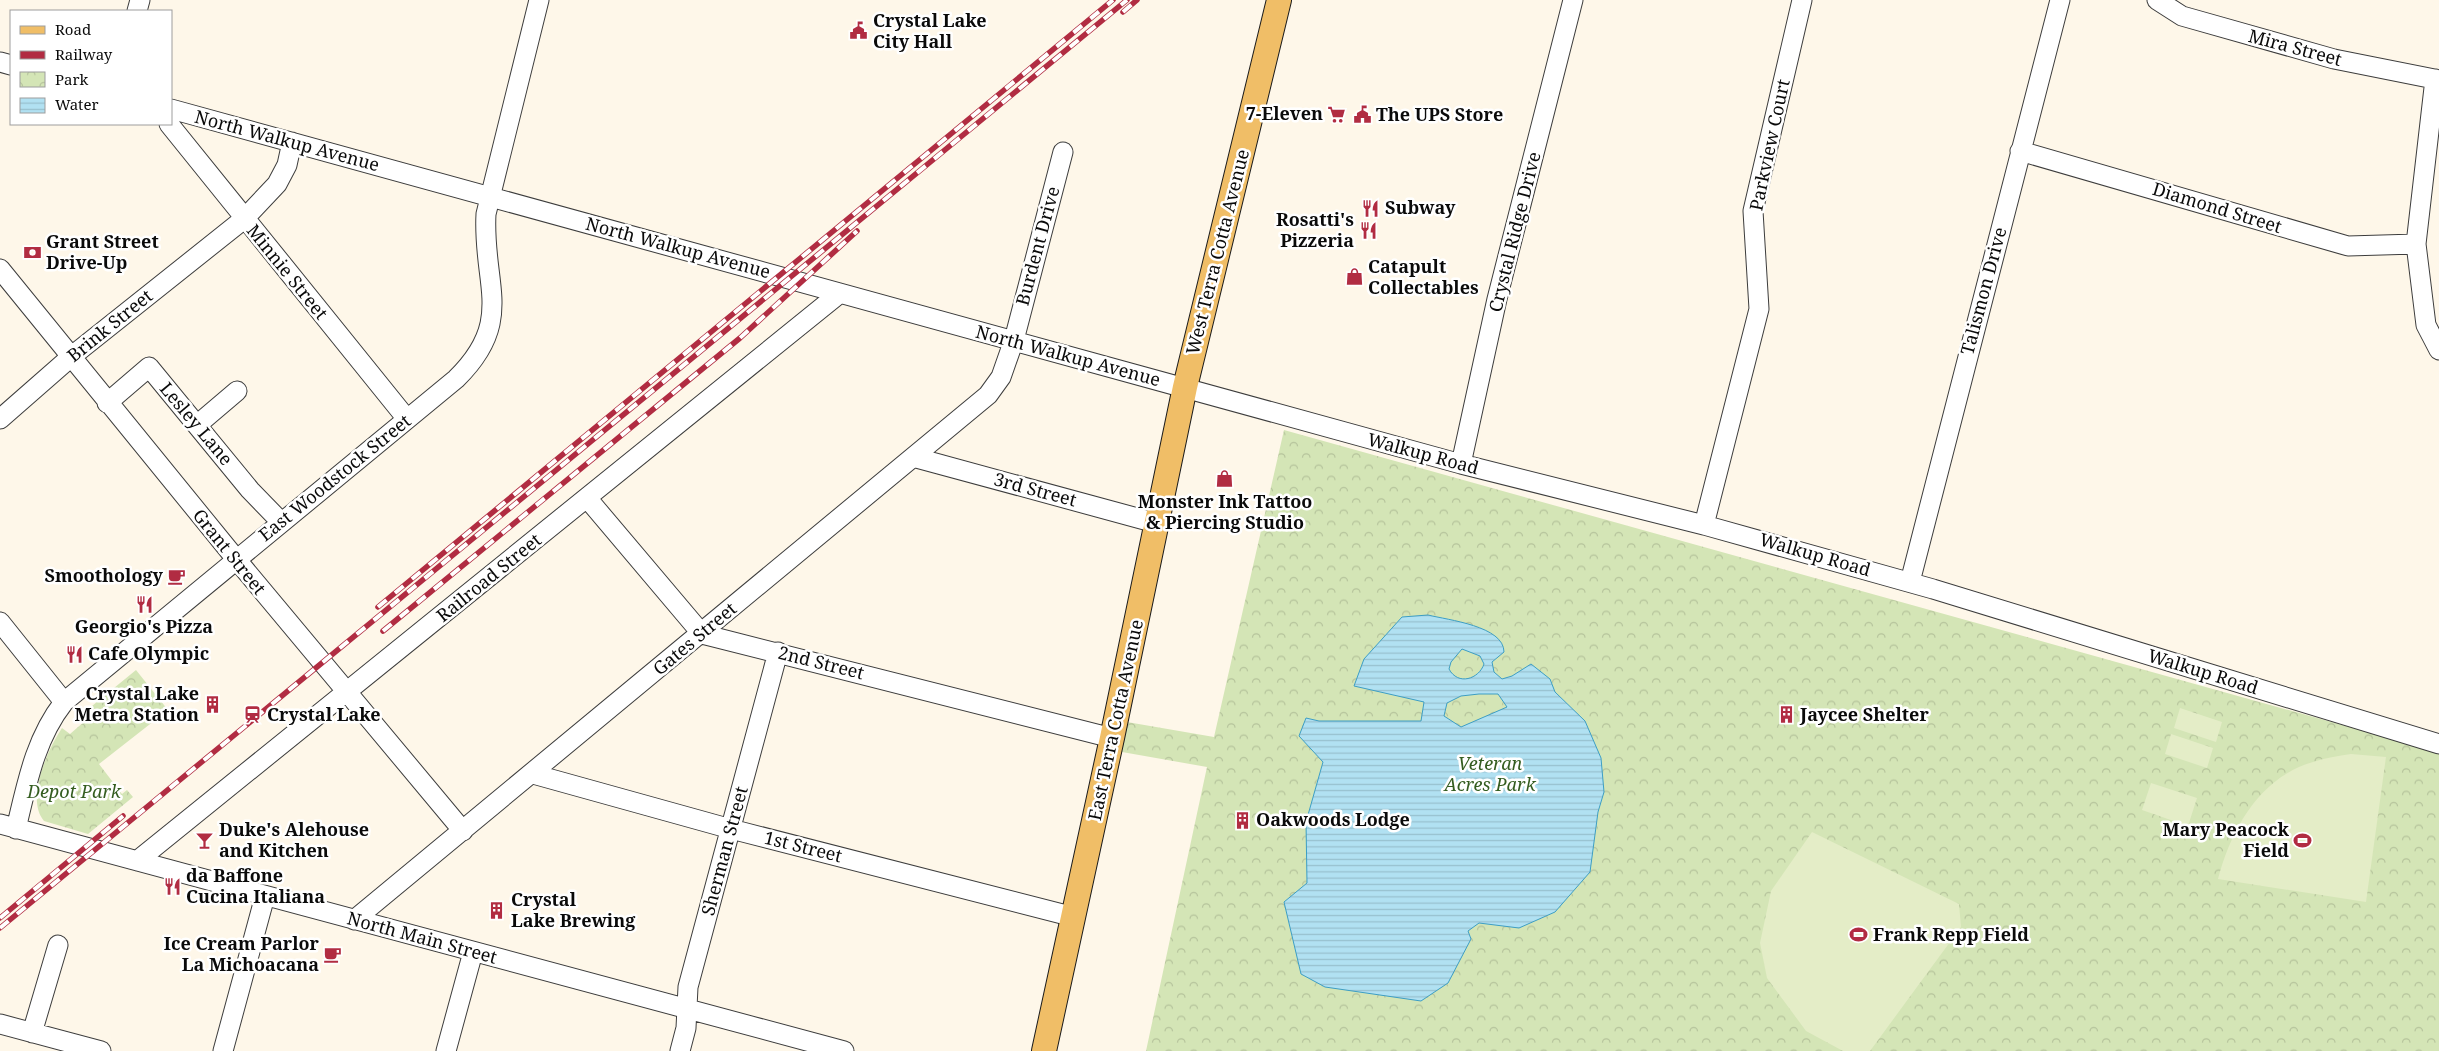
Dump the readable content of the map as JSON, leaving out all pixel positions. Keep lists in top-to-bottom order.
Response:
{
  "streets": {
    "main road": ["West Terra Cotta Avenue", "East Terra Cotta Avenue"],
    "street": [
      "Mira Street",
      "North Walkup Avenue",
      "Parkview Court",
      "Diamond Street",
      "Crystal Ridge Drive",
      "Burdent Drive",
      "Minnie Street",
      "Talismon Drive",
      "Brink Street",
      "Lesley Lane",
      "Walkup Road",
      "East Woodstock Street",
      "3rd Street",
      "Grant Street",
      "Railroad Street",
      "Gates Street",
      "2nd Street",
      "1st Street",
      "Sherman Street",
      "North Main Street"
    ]
  },
  "crossings": [
    ["North Walkup Avenue", "Burdent Drive"],
    ["North Walkup Avenue", "West Terra Cotta Avenue"],
    ["North Walkup Avenue", "Brink Street"],
    ["North Walkup Avenue", "Walkup Road"],
    ["North Walkup Avenue", "East Woodstock Street"],
    ["North Walkup Avenue", "Railroad Street"],
    ["North Walkup Avenue", "Gates Street"],
    ["North Walkup Avenue", "East Terra Cotta Avenue"],
    ["Parkview Court", "Walkup Road"],
    ["Diamond Street", "Talismon Drive"],
    ["Crystal Ridge Drive", "Walkup Road"],
    ["Burdent Drive", "Gates Street"],
    ["West Terra Cotta Avenue", "Walkup Road"],
    ["West Terra Cotta Avenue", "East Terra Cotta Avenue"],
    ["Minnie Street", "Brink Street"],
    ["Minnie Street", "East Woodstock Street"],
    ["Talismon Drive", "Walkup Road"],
    ["Brink Street", "Grant Street"],
    ["Lesley Lane", "East Woodstock Street"],
    ["Lesley Lane", "Grant Street"],
    ["Walkup Road", "East Terra Cotta Avenue"],
    ["East Woodstock Street", "Grant Street"],
    ["East Woodstock Street", "North Main Street"],
    ["3rd Street", "Gates Street"],
    ["3rd Street", "East Terra Cotta Avenue"],
    ["Grant Street", "Railroad Street"],
    ["Grant Street", "Gates Street"],
    ["Railroad Street", "North Main Street"],
    ["Gates Street", "2nd Street"],
    ["Gates Street", "1st Street"],
    ["Gates Street", "North Main Street"],
    ["2nd Street", "East Terra Cotta Avenue"],
    ["2nd Street", "Sherman Street"],
    ["East Terra Cotta Avenue", "1st Street"],
    ["1st Street", "Sherman Street"],
    ["Sherman Street", "North Main Street"]
  ],
  "parks": ["Veteran Acres Park", "Depot Park"],
  "places": {
    "public building": ["Crystal Lake City Hall", "The UPS Store"],
    "supermarket": ["7-Eleven"],
    "restaurant": [
      "Subway",
      "Rosatti's Pizzeria",
      "Georgio's Pizza",
      "Cafe Olympic",
      "da Baffone Cucina Italiana"
    ],
    "bank": ["Grant Street Drive-Up"],
    "shop": ["Catapult Collectables", "Monster Ink Tattoo & Piercing Studio"],
    "cafe": ["Smoothology", "Ice Cream Parlor La Michoacana"],
    "building": [
      "Crystal Lake Metra Station",
      "Jaycee Shelter",
      "Oakwoods Lodge",
      "Crystal Lake Brewing"
    ],
    "station": ["Crystal Lake"],
    "bar": ["Duke's Alehouse and Kitchen"],
    "sports": ["Mary Peacock Field", "Frank Repp Field"]
  },
  "legend": [
    "Road",
    "Railway",
    "Park",
    "Water"
  ]
}
